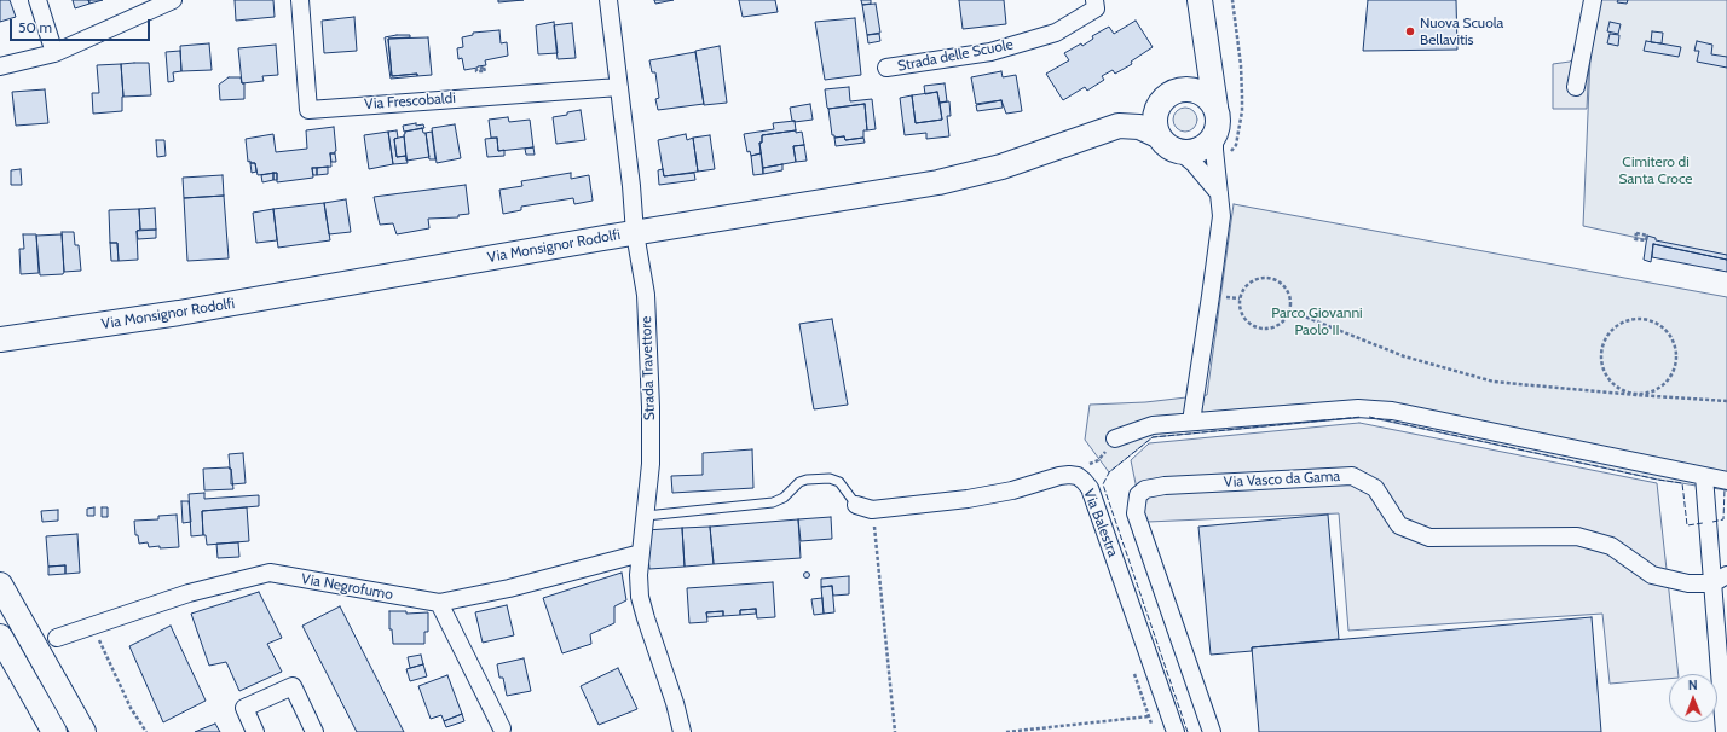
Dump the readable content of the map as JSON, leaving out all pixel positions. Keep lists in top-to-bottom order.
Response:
{
  "streets": {
    "street": [
      "Strada delle Scuole",
      "Via Frescobaldi",
      "Via Monsignor Rodolfi",
      "Strada Travettore",
      "Via Vasco da Gama",
      "Via Balestra",
      "Via Negrofumo"
    ]
  },
  "crossings": [
    ["Via Frescobaldi", "Strada Travettore"],
    ["Via Monsignor Rodolfi", "Strada Travettore"],
    ["Strada Travettore", "Via Negrofumo"]
  ],
  "parks": ["Cimitero di Santa Croce", "Parco Giovanni Paolo II"],
  "places": ["Nuova Scuola Bellavitis"],
  "scale_bar": "50 m",
  "north": "top"
}
